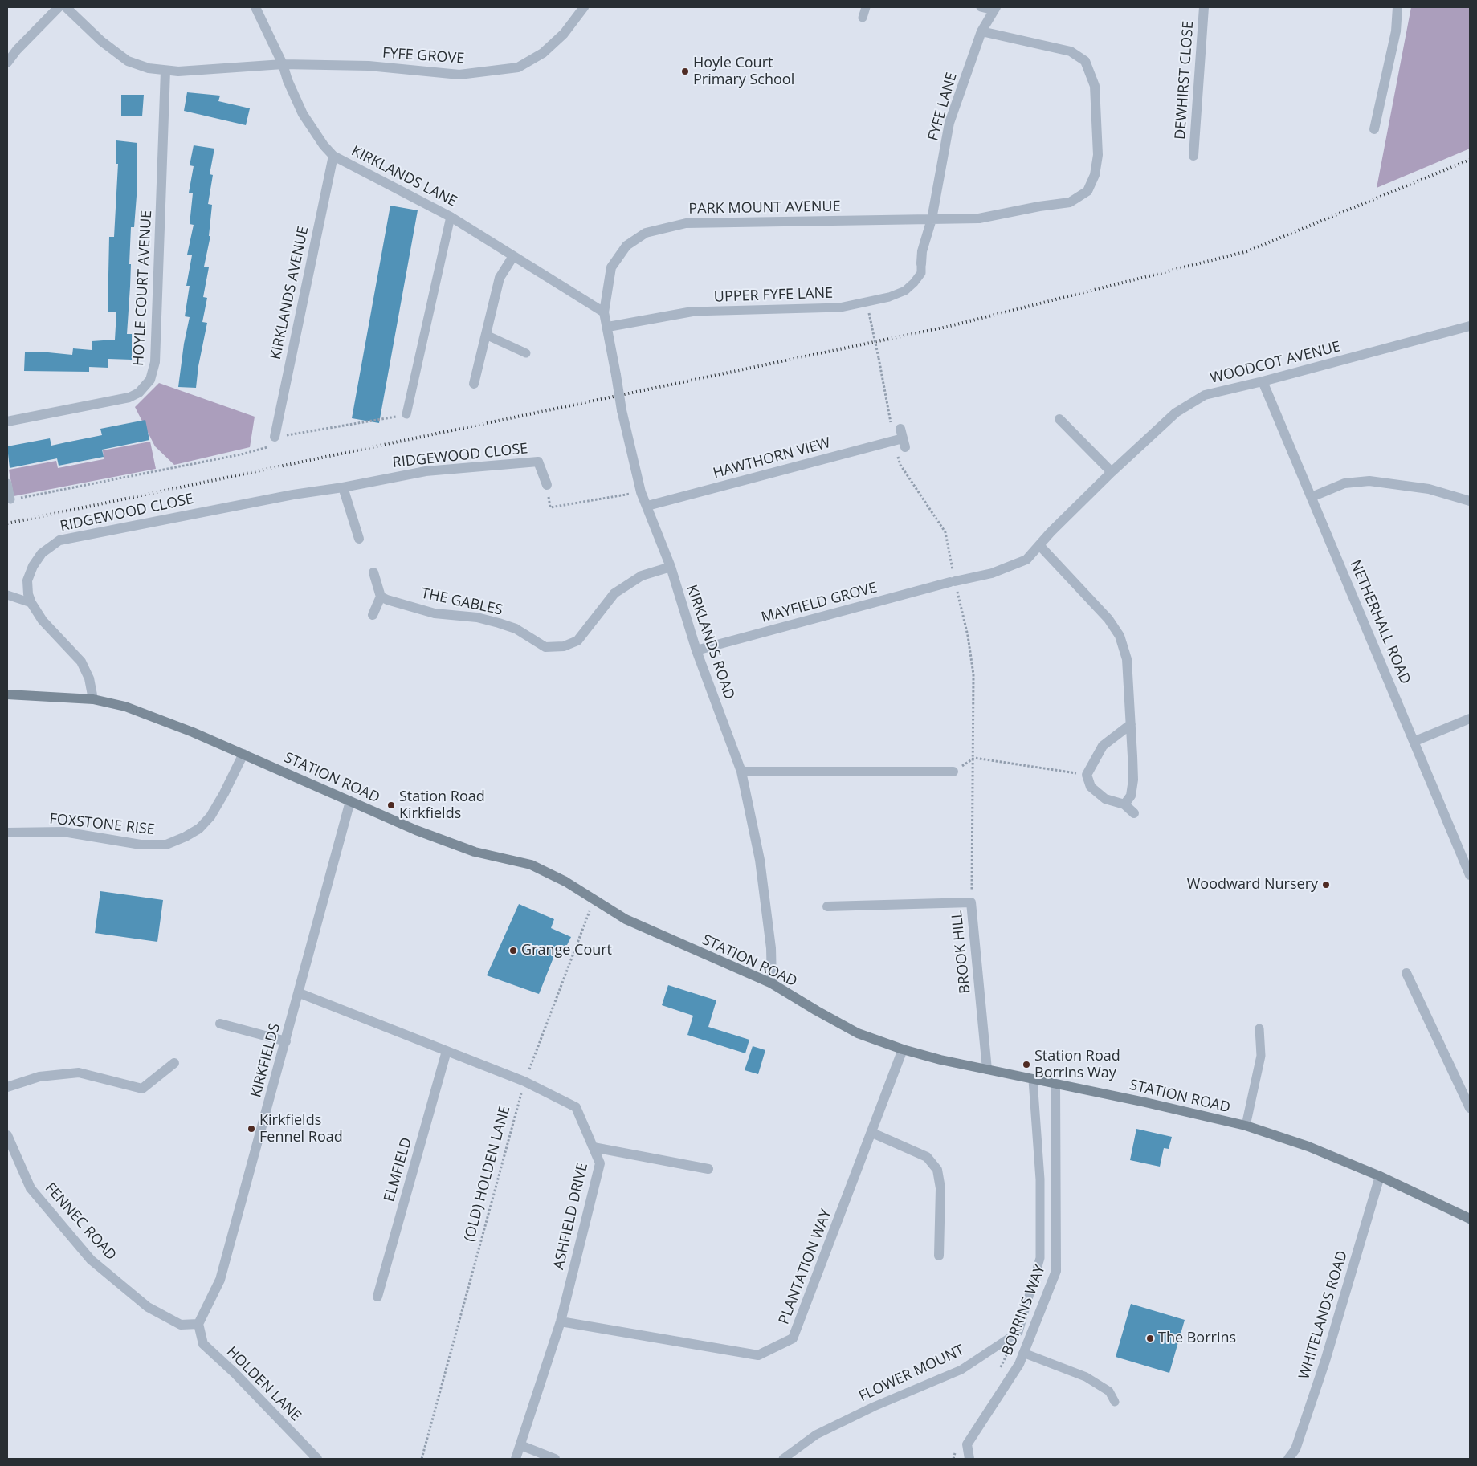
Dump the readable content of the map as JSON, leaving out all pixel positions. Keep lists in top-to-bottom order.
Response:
{
  "streets": {
    "street": [
      "FYFE GROVE",
      "DEWHIRST CLOSE",
      "FYFE LANE",
      "KIRKLANDS LANE",
      "PARK MOUNT AVENUE",
      "HOYLE COURT AVENUE",
      "KIRKLANDS AVENUE",
      "UPPER FYFE LANE",
      "WOODCOT AVENUE",
      "RIDGEWOOD CLOSE",
      "HAWTHORN VIEW",
      "THE GABLES",
      "MAYFIELD GROVE",
      "NETHERHALL ROAD",
      "KIRKLANDS ROAD",
      "STATION ROAD",
      "FOXSTONE RISE",
      "BROOK HILL",
      "KIRKFIELDS",
      "ELMFIELD",
      "ASHFIELD DRIVE",
      "FENNEC ROAD",
      "PLANTATION WAY",
      "BORRINS WAY",
      "WHITELANDS ROAD",
      "HOLDEN LANE"
    ],
    "lane": ["FLOWER MOUNT"],
    "path": ["(OLD) HOLDEN LANE"]
  },
  "crossings": [
    ["FYFE GROVE", "KIRKLANDS LANE"],
    ["FYFE GROVE", "HOYLE COURT AVENUE"],
    ["FYFE LANE", "PARK MOUNT AVENUE"],
    ["FYFE LANE", "UPPER FYFE LANE"],
    ["KIRKLANDS LANE", "PARK MOUNT AVENUE"],
    ["KIRKLANDS LANE", "KIRKLANDS AVENUE"],
    ["KIRKLANDS LANE", "KIRKLANDS ROAD"],
    ["PARK MOUNT AVENUE", "KIRKLANDS ROAD"],
    ["UPPER FYFE LANE", "KIRKLANDS ROAD"],
    ["WOODCOT AVENUE", "MAYFIELD GROVE"],
    ["WOODCOT AVENUE", "NETHERHALL ROAD"],
    ["RIDGEWOOD CLOSE", "STATION ROAD"],
    ["HAWTHORN VIEW", "KIRKLANDS ROAD"],
    ["THE GABLES", "KIRKLANDS ROAD"],
    ["MAYFIELD GROVE", "KIRKLANDS ROAD"],
    ["KIRKLANDS ROAD", "STATION ROAD"],
    ["STATION ROAD", "FOXSTONE RISE"],
    ["STATION ROAD", "BROOK HILL"],
    ["STATION ROAD", "KIRKFIELDS"],
    ["STATION ROAD", "(OLD) HOLDEN LANE"],
    ["STATION ROAD", "PLANTATION WAY"],
    ["STATION ROAD", "BORRINS WAY"],
    ["STATION ROAD", "WHITELANDS ROAD"],
    ["STATION ROAD", "FLOWER MOUNT"],
    ["KIRKFIELDS", "ASHFIELD DRIVE"],
    ["KIRKFIELDS", "FENNEC ROAD"],
    ["KIRKFIELDS", "HOLDEN LANE"],
    ["ELMFIELD", "ASHFIELD DRIVE"],
    ["(OLD) HOLDEN LANE", "ASHFIELD DRIVE"],
    ["ASHFIELD DRIVE", "PLANTATION WAY"],
    ["FENNEC ROAD", "HOLDEN LANE"]
  ],
  "places": [
    "Hoyle Court Primary School",
    "Station Road Kirkfields",
    "Woodward Nursery",
    "Grange Court",
    "Station Road Borrins Way",
    "Kirkfields Fennel Road",
    "The Borrins"
  ]
}
